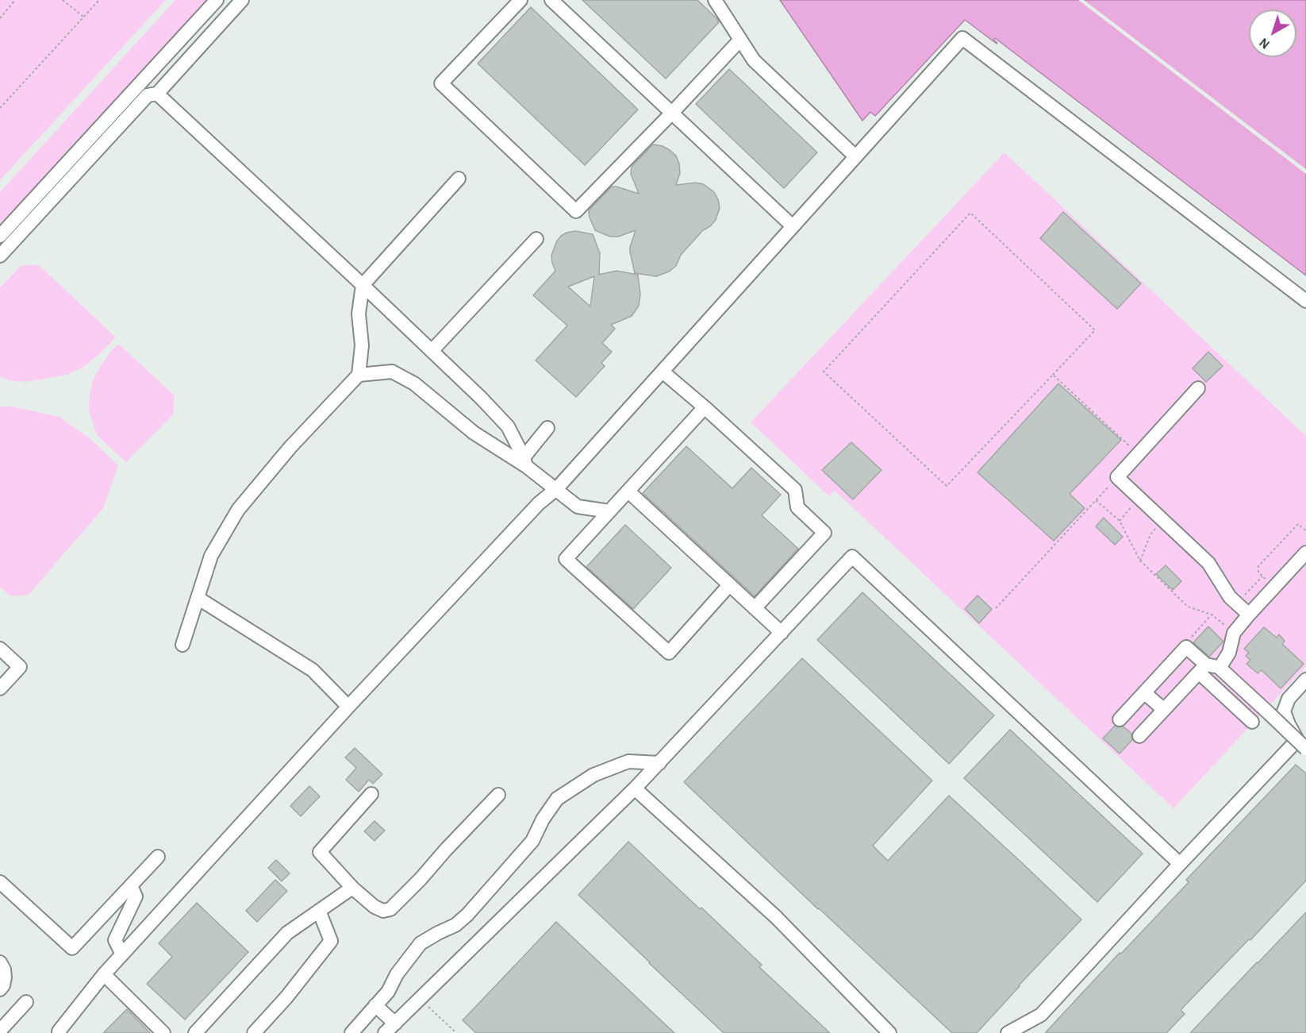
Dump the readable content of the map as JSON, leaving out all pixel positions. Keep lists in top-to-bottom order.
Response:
{
  "north": "bottom left"
}
